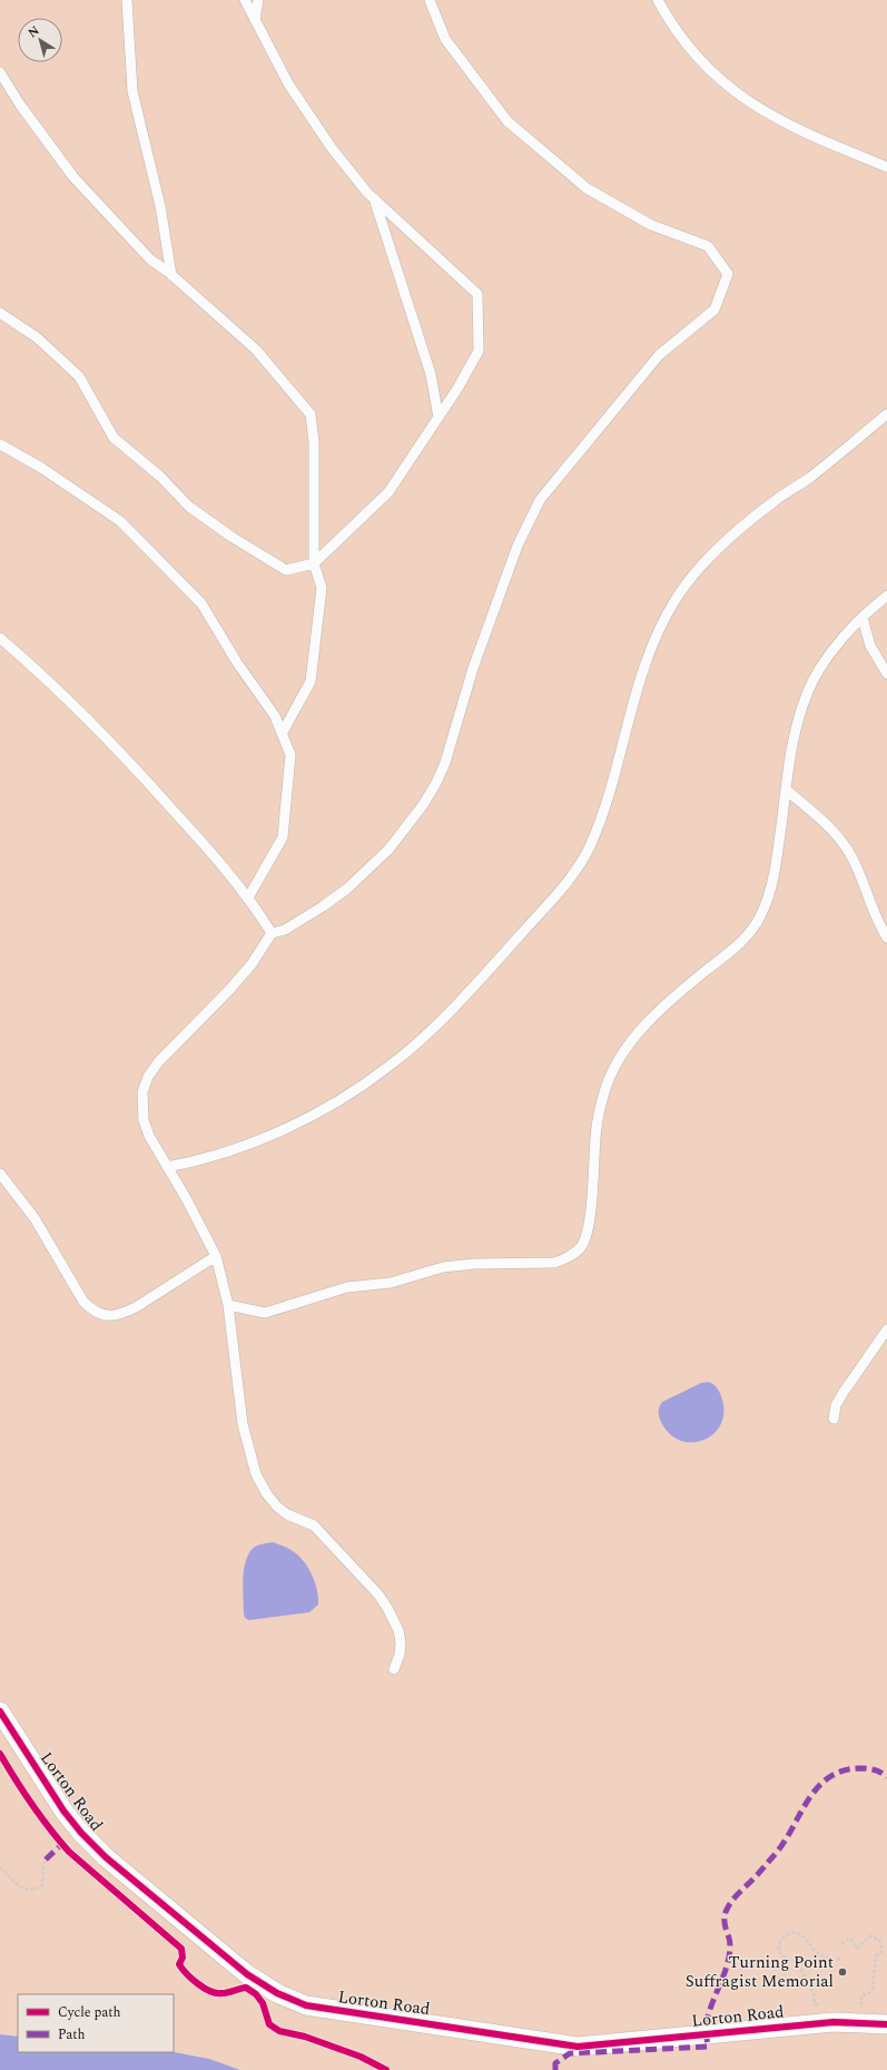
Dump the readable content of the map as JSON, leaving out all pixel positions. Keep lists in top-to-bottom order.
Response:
{
  "streets": {
    "street": ["Lorton Road"]
  },
  "places": ["Turning Point Suffragist Memorial"],
  "legend": ["Cycle path", "Path"],
  "north": "top left"
}
